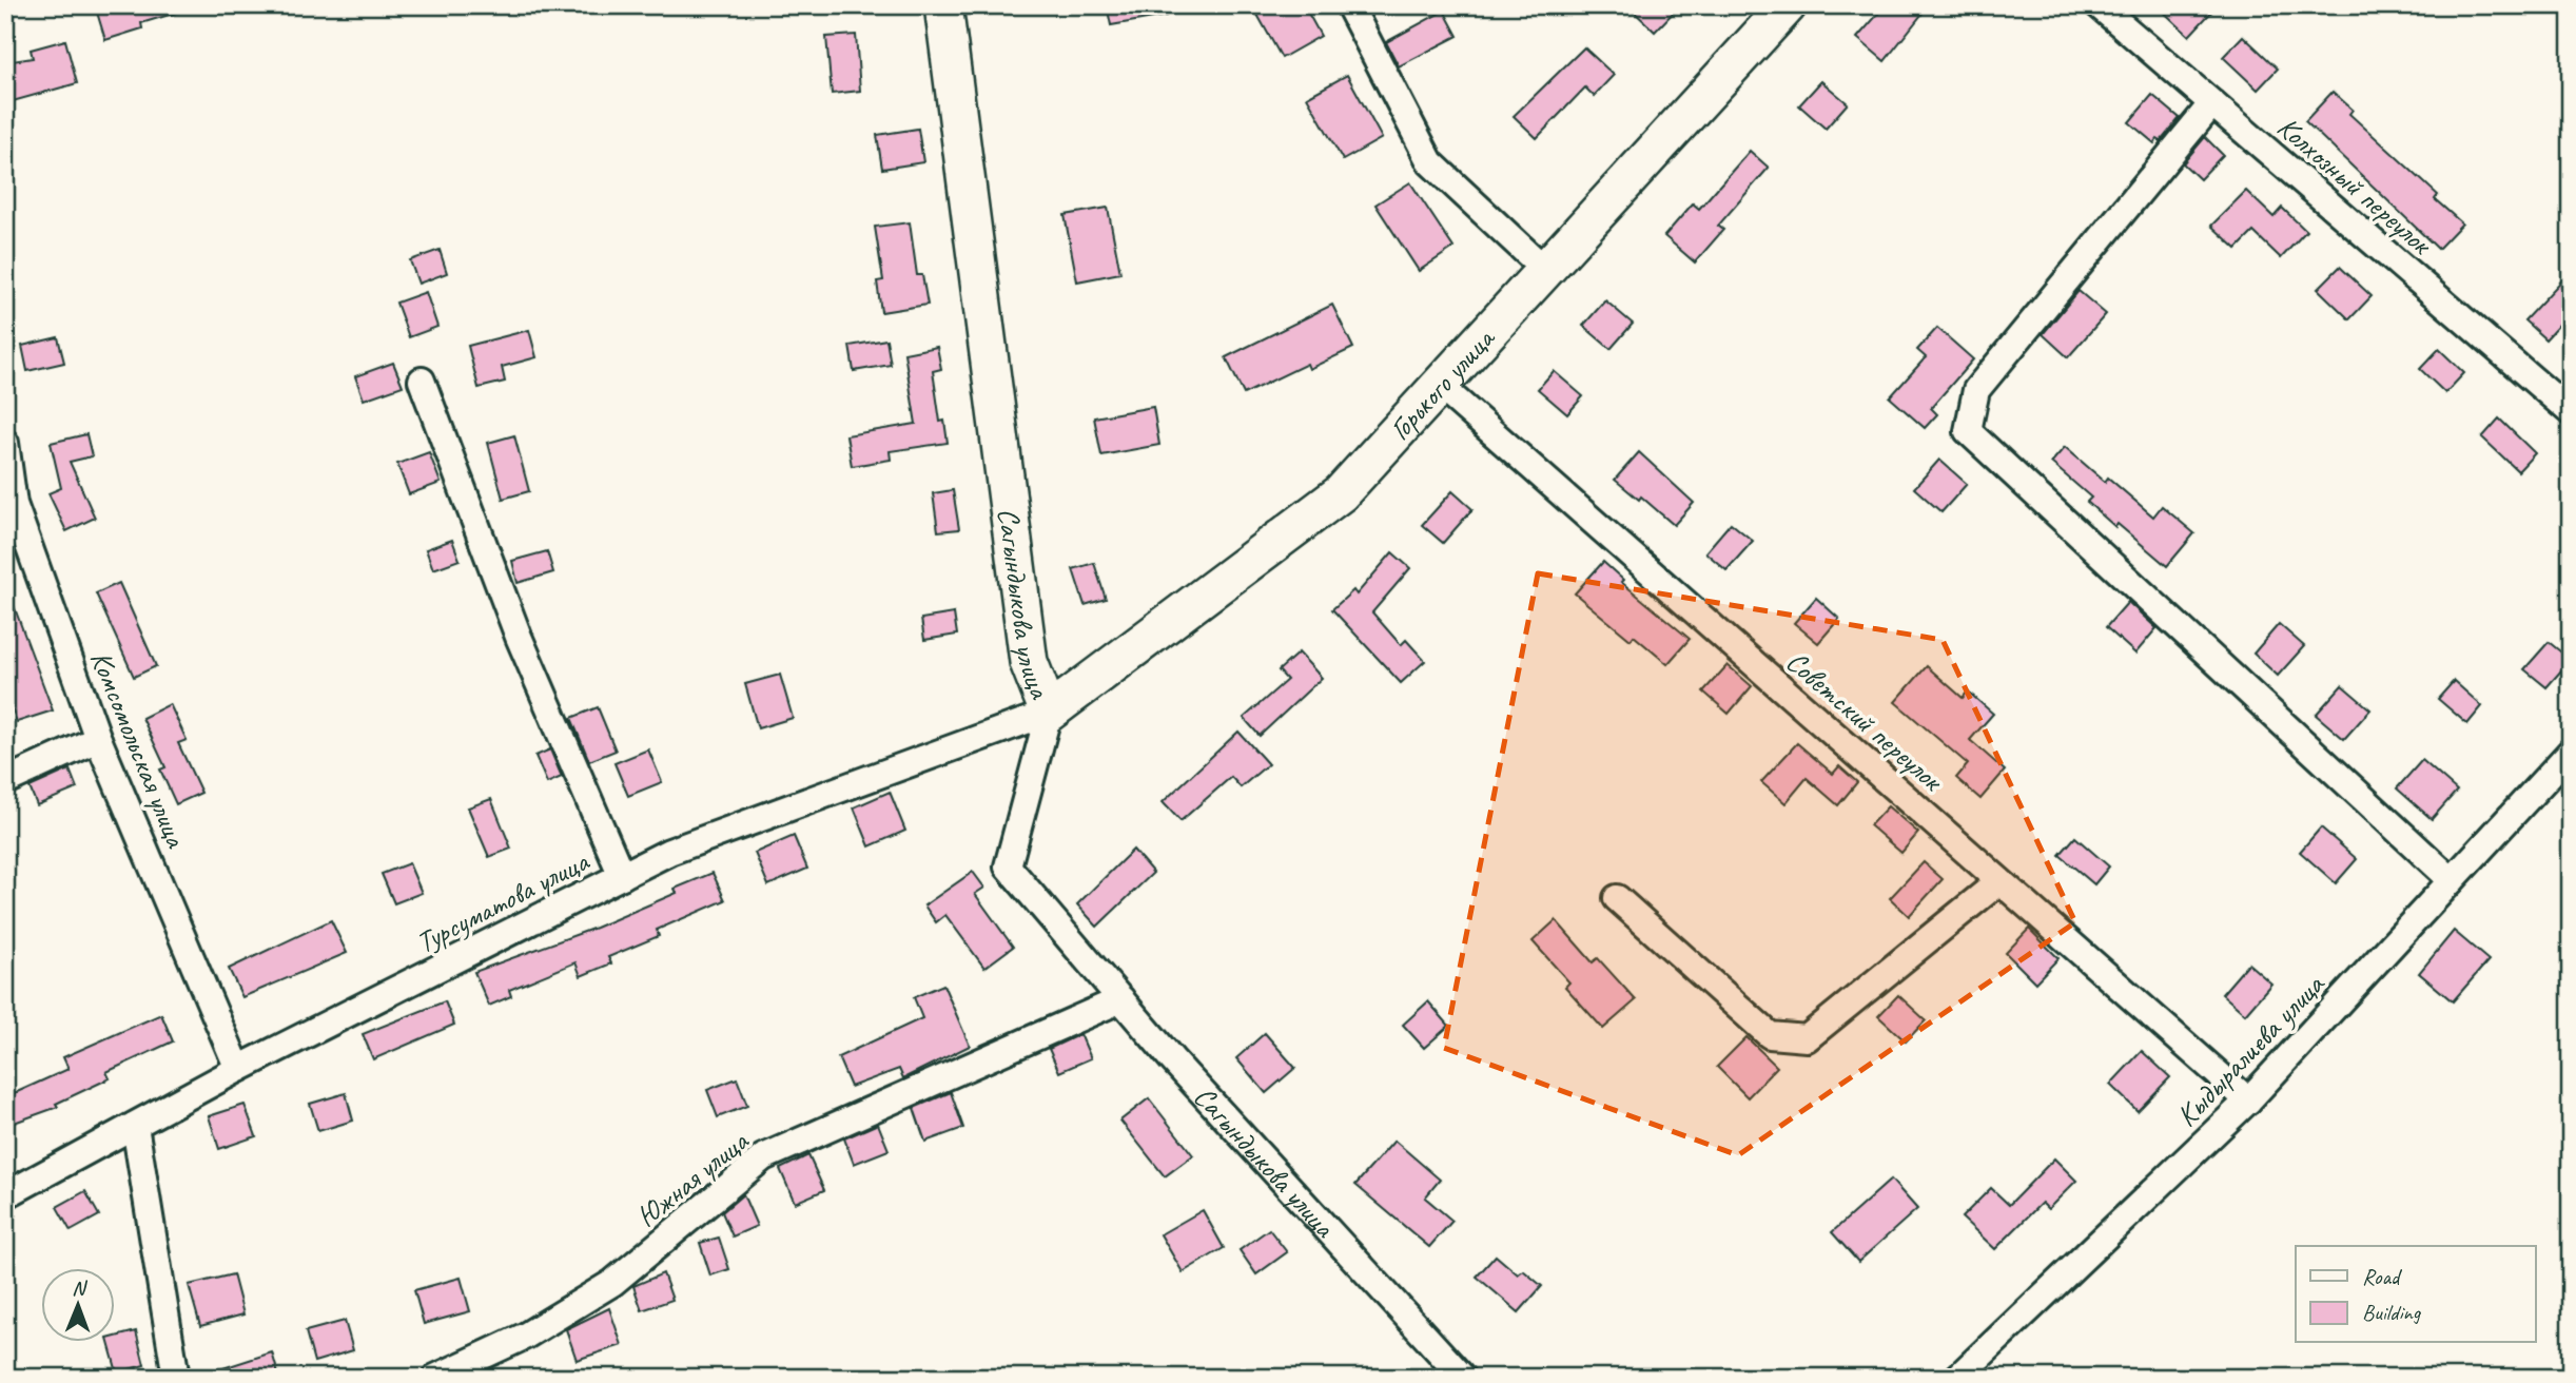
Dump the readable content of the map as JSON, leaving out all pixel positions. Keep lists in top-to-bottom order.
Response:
{
  "streets": {
    "street": [
      "Колхозный переулок",
      "Горького улица",
      "Сагындыкова улица",
      "Советский переулок",
      "Комсомольская улица",
      "Турсуматова улица",
      "Кыдыралиева улица",
      "Южная улица"
    ]
  },
  "crossings": [
    ["Горького улица", "Сагындыкова улица"],
    ["Горького улица", "Советский переулок"],
    ["Горького улица", "Турсуматова улица"],
    ["Сагындыкова улица", "Турсуматова улица"],
    ["Сагындыкова улица", "Южная улица"],
    ["Советский переулок", "Кыдыралиева улица"],
    ["Комсомольская улица", "Турсуматова улица"]
  ],
  "legend": ["Road", "Building"],
  "north": "top"
}
